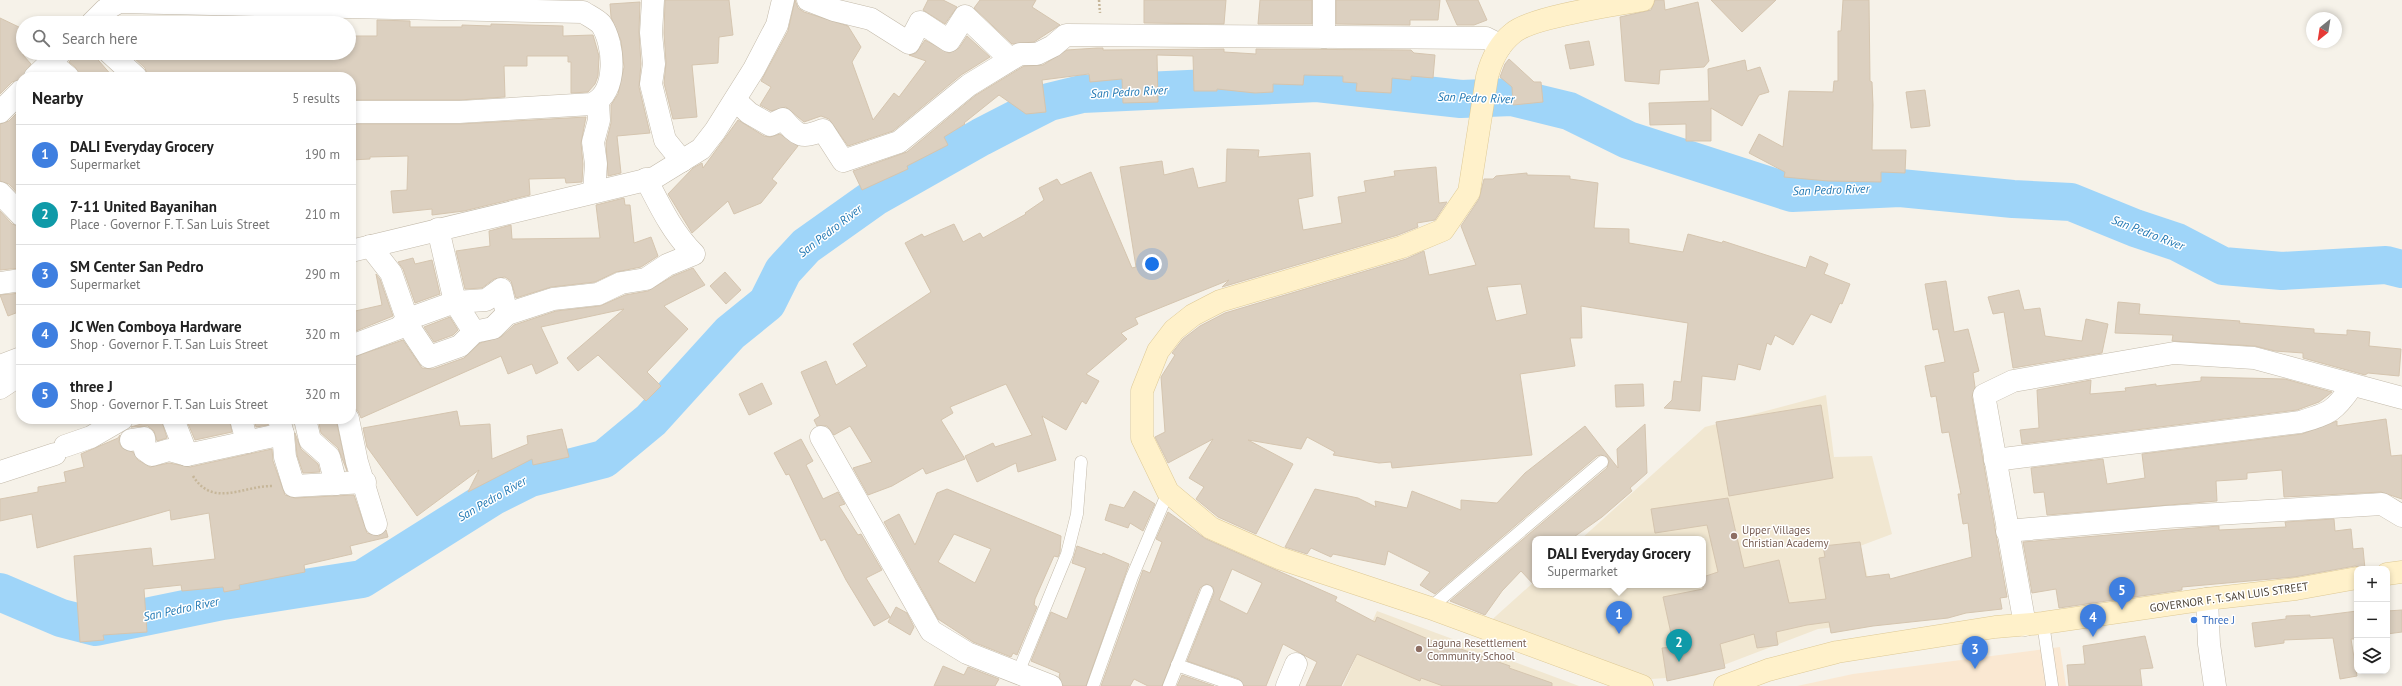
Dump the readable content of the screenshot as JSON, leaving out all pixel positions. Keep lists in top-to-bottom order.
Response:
{
  "streets": {
    "main road": ["GOVERNOR F. T. SAN LUIS STREET"]
  },
  "water": ["San Pedro River"],
  "places": ["Upper Villages Christian Academy", "Three J", "Laguna Resettlement Community School"],
  "north": "bottom left",
  "page": {
    "search": "Search here",
    "heading": ["Nearby", "5 results"],
    "list": [
      {
        "mark": "1",
        "name": "DALI Everyday Grocery",
        "note": "Supermarket",
        "value": "190 m"
      },
      {
        "mark": "2",
        "name": "7-11 United Bayanihan",
        "note": "Place · Governor F. T. San Luis Street",
        "value": "210 m"
      },
      {
        "mark": "3",
        "name": "SM Center San Pedro",
        "note": "Supermarket",
        "value": "290 m"
      },
      {
        "mark": "4",
        "name": "JC Wen Comboya Hardware",
        "note": "Shop · Governor F. T. San Luis Street",
        "value": "320 m"
      },
      {
        "mark": "5",
        "name": "three J",
        "note": "Shop · Governor F. T. San Luis Street",
        "value": "320 m"
      }
    ],
    "popup": ["DALI Everyday Grocery", "Supermarket"],
    "map_buttons": ["+", "−"],
    "pins": [
      "5",
      "1",
      "4",
      "2",
      "3"
    ]
  }
}
